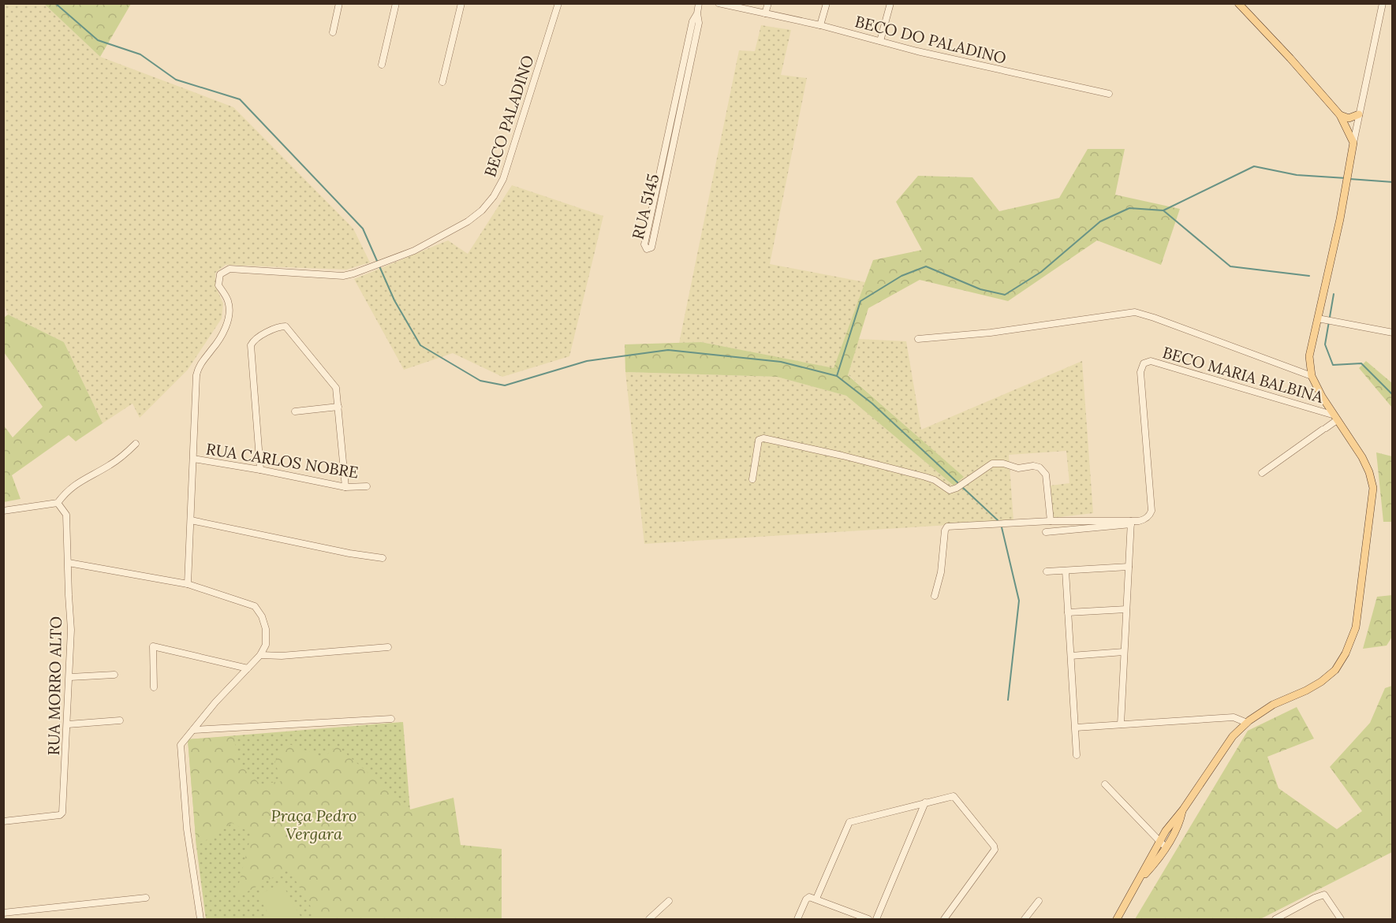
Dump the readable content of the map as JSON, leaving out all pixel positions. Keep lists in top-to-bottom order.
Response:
{
  "streets": {
    "street": [
      "BECO DO PALADINO",
      "BECO PALADINO",
      "RUA 5145",
      "BECO MARIA BALBINA",
      "RUA CARLOS NOBRE",
      "RUA MORRO ALTO"
    ]
  },
  "crossings": [
    ["BECO PALADINO", "RUA CARLOS NOBRE"]
  ],
  "parks": ["Praça Pedro Vergara"]
}
